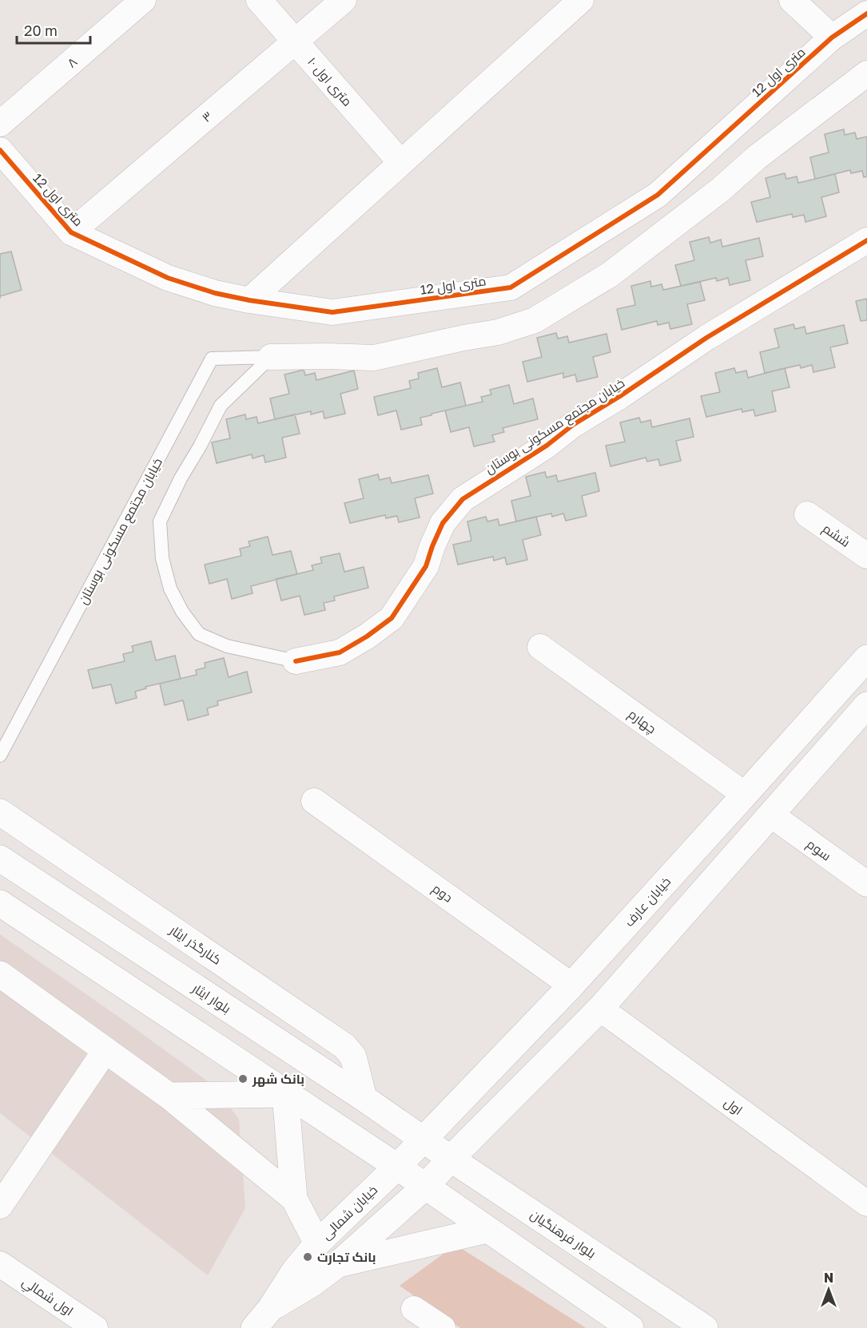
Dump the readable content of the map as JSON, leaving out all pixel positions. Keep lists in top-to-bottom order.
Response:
{
  "streets": {
    "main road": [
      "خیابان عارف",
      "کنارگذر ایثار",
      "بلوار ایثار",
      "خیابان شمالی",
      "بلوار فرهنگیان"
    ],
    "street": [
      "۸",
      "12 متری اول",
      "۱۰ متری اول",
      "۳",
      "خیابان مجتمع مسکونی بوستان",
      "ششم",
      "چهارم",
      "سوم",
      "دوم",
      "اول",
      "اول شمالي"
    ]
  },
  "crossings": [
    ["12 متری اول", "۳"],
    ["۱۰ متری اول", "۳"],
    ["چهارم", "خیابان عارف"],
    ["دوم", "خیابان عارف"],
    ["خیابان عارف", "بلوار ایثار"],
    ["خیابان عارف", "خیابان شمالی"],
    ["خیابان عارف", "بلوار فرهنگیان"],
    ["کنارگذر ایثار", "بلوار ایثار"],
    ["بلوار ایثار", "خیابان شمالی"],
    ["بلوار ایثار", "بلوار فرهنگیان"],
    ["خیابان شمالی", "بلوار فرهنگیان"]
  ],
  "places": ["بانک شهر", "بانک تجارت"],
  "scale_bar": "20 m",
  "north": "top"
}
